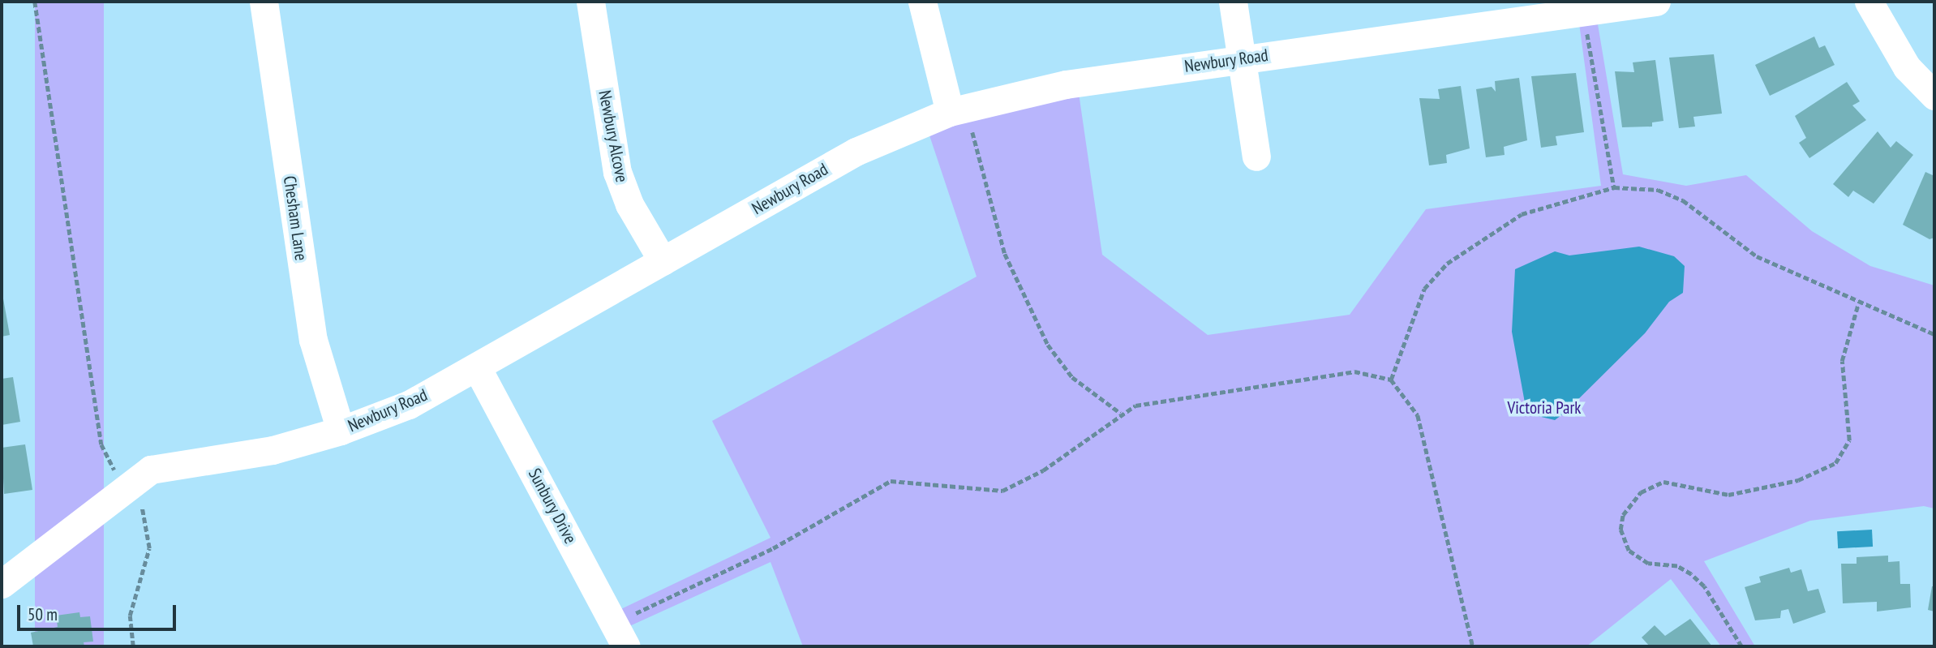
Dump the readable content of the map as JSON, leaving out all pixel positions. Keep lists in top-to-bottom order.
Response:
{
  "streets": {
    "street": [
      "Newbury Road",
      "Newbury Alcove",
      "Chesham Lane",
      "Sunbury Drive"
    ]
  },
  "crossings": [
    ["Newbury Road", "Newbury Alcove"],
    ["Newbury Road", "Chesham Lane"],
    ["Newbury Road", "Sunbury Drive"]
  ],
  "parks": ["Victoria Park"],
  "scale_bar": "50 m"
}
